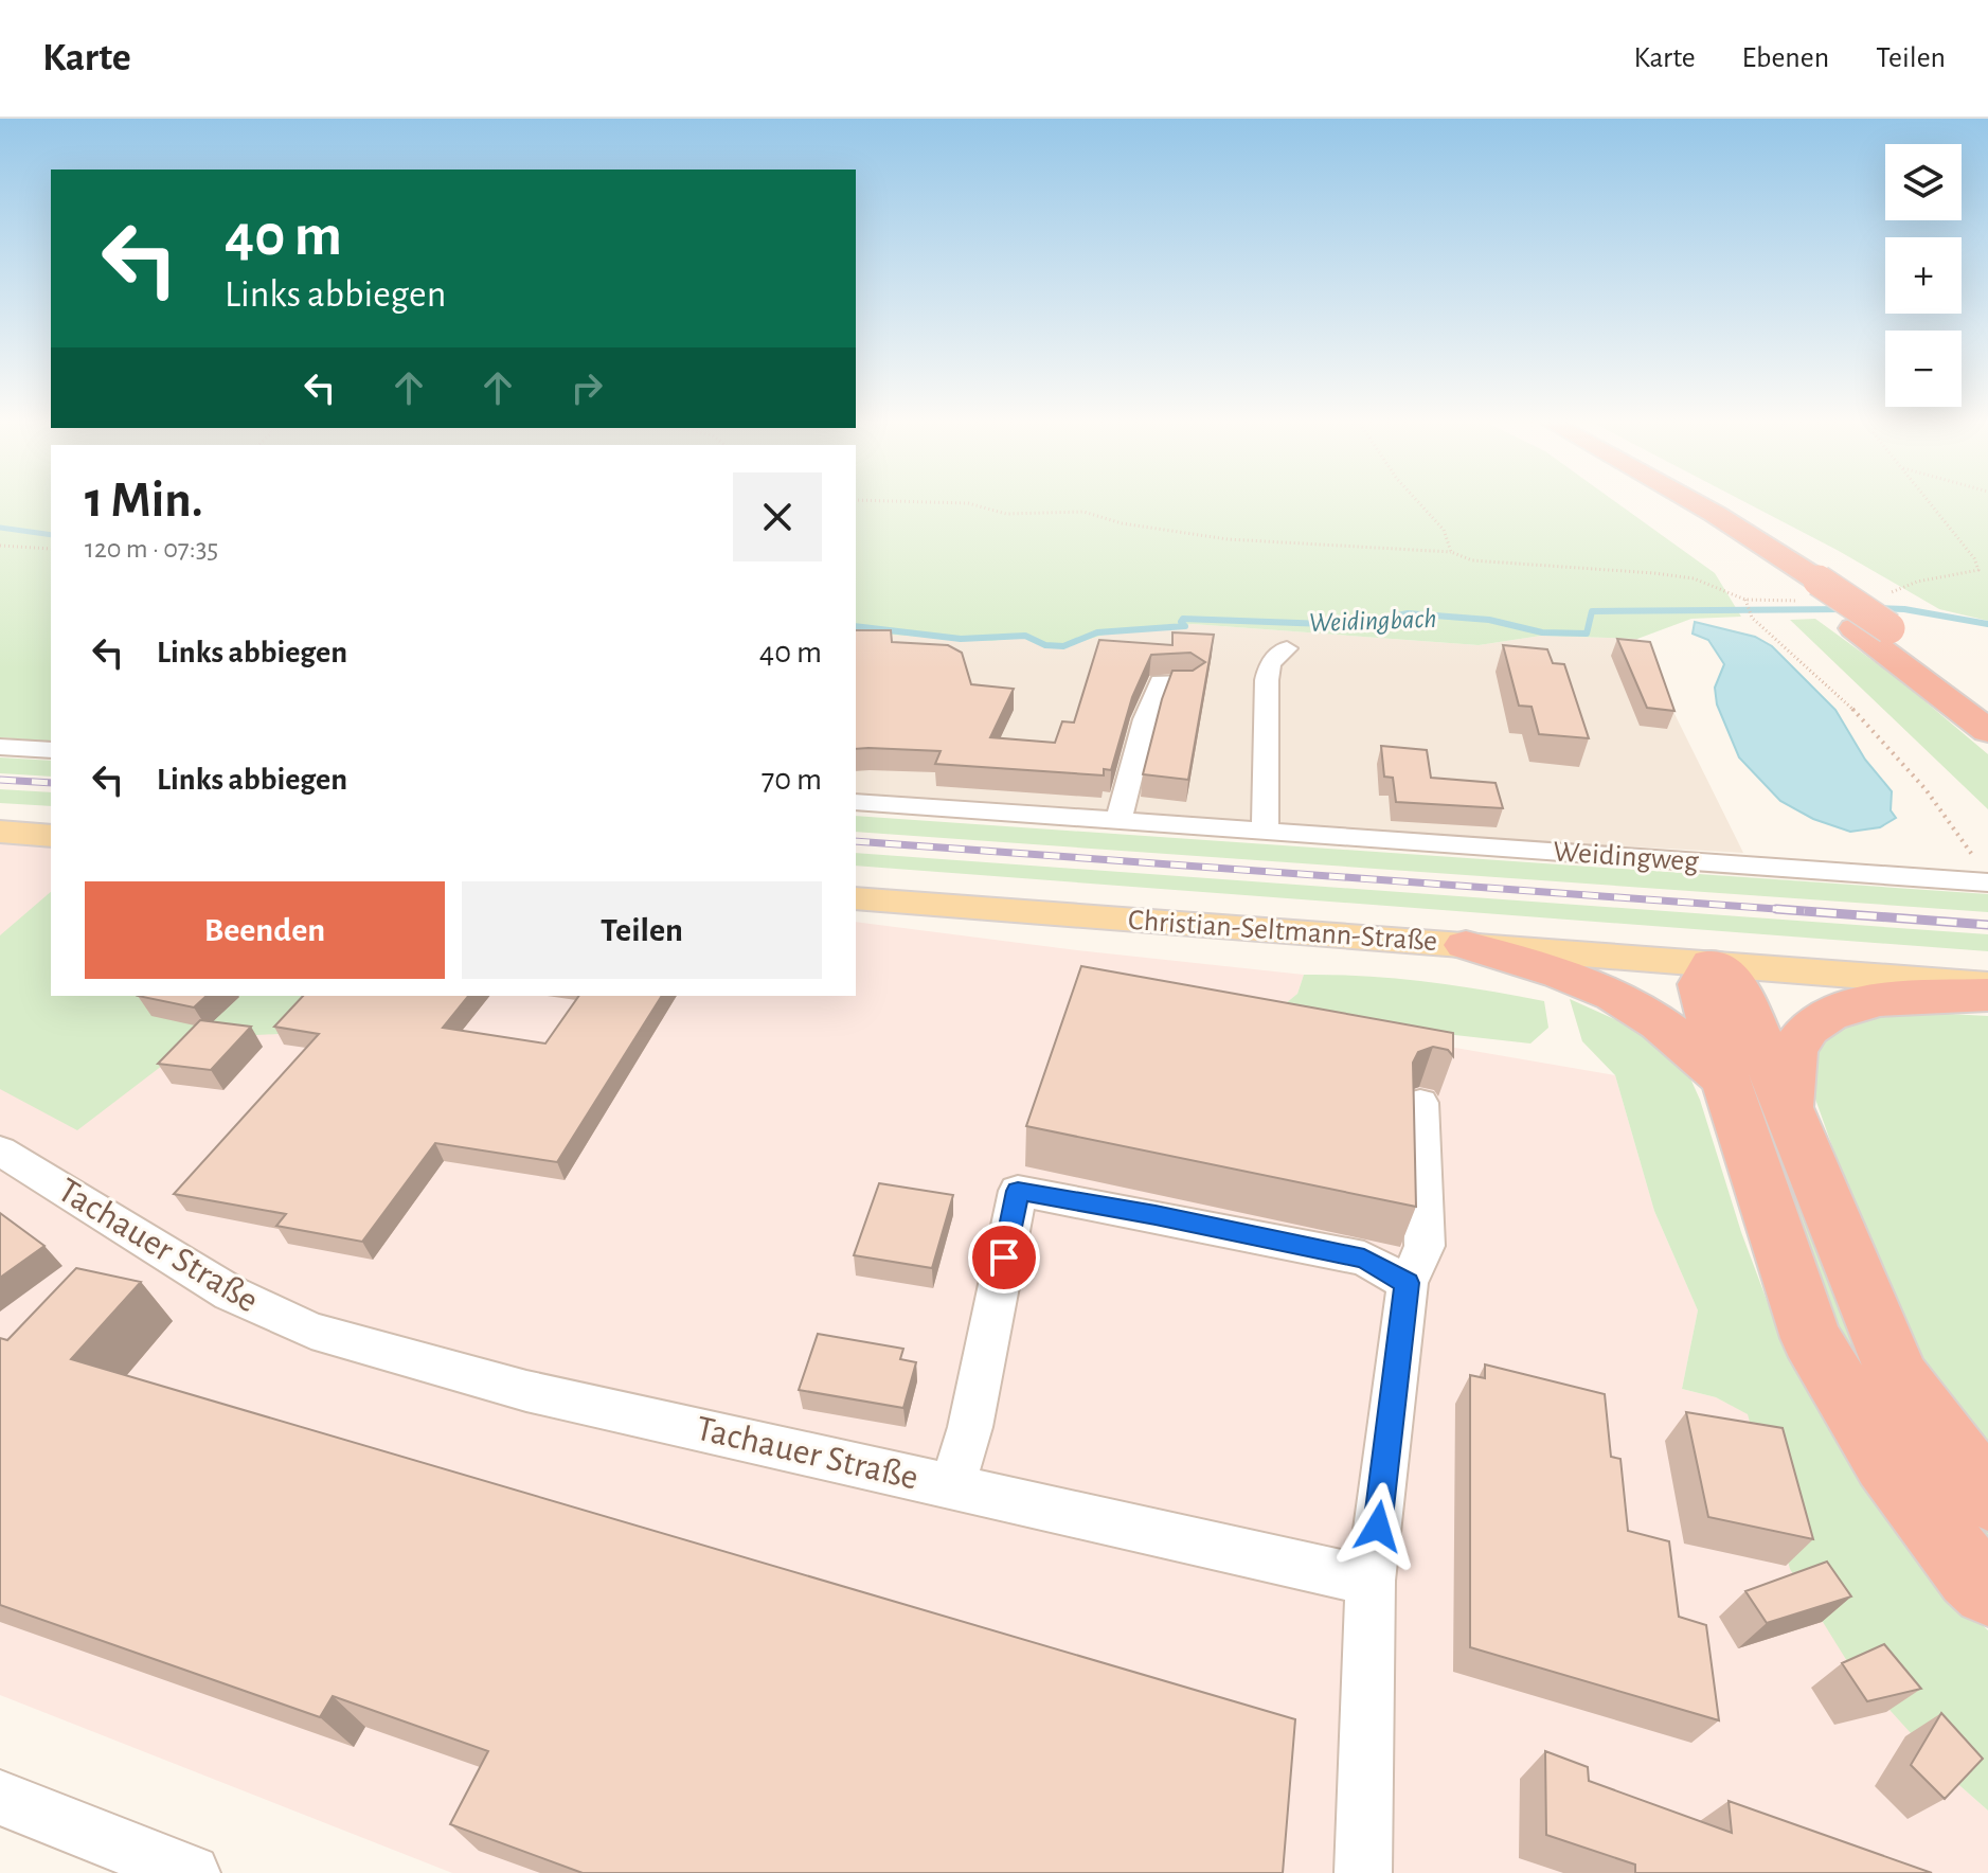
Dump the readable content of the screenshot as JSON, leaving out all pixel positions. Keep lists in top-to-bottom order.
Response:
{
  "streets": {
    "main road": ["Christian-Seltmann-Straße"],
    "street": ["Weidingweg", "Tachauer Straße"]
  },
  "water": ["Weidingbach"],
  "page": {
    "header": "Karte",
    "nav": ["Karte", "Ebenen", "Teilen"],
    "map_buttons": ["+", "−"],
    "turn": ["40 m", "Links abbiegen"],
    "heading": ["1 Min.", "120 m · 07:35"],
    "list": [
      {
        "name": "Links abbiegen",
        "value": "40 m"
      },
      {
        "name": "Links abbiegen",
        "value": "70 m"
      }
    ],
    "buttons": ["Beenden", "Teilen"]
  }
}
